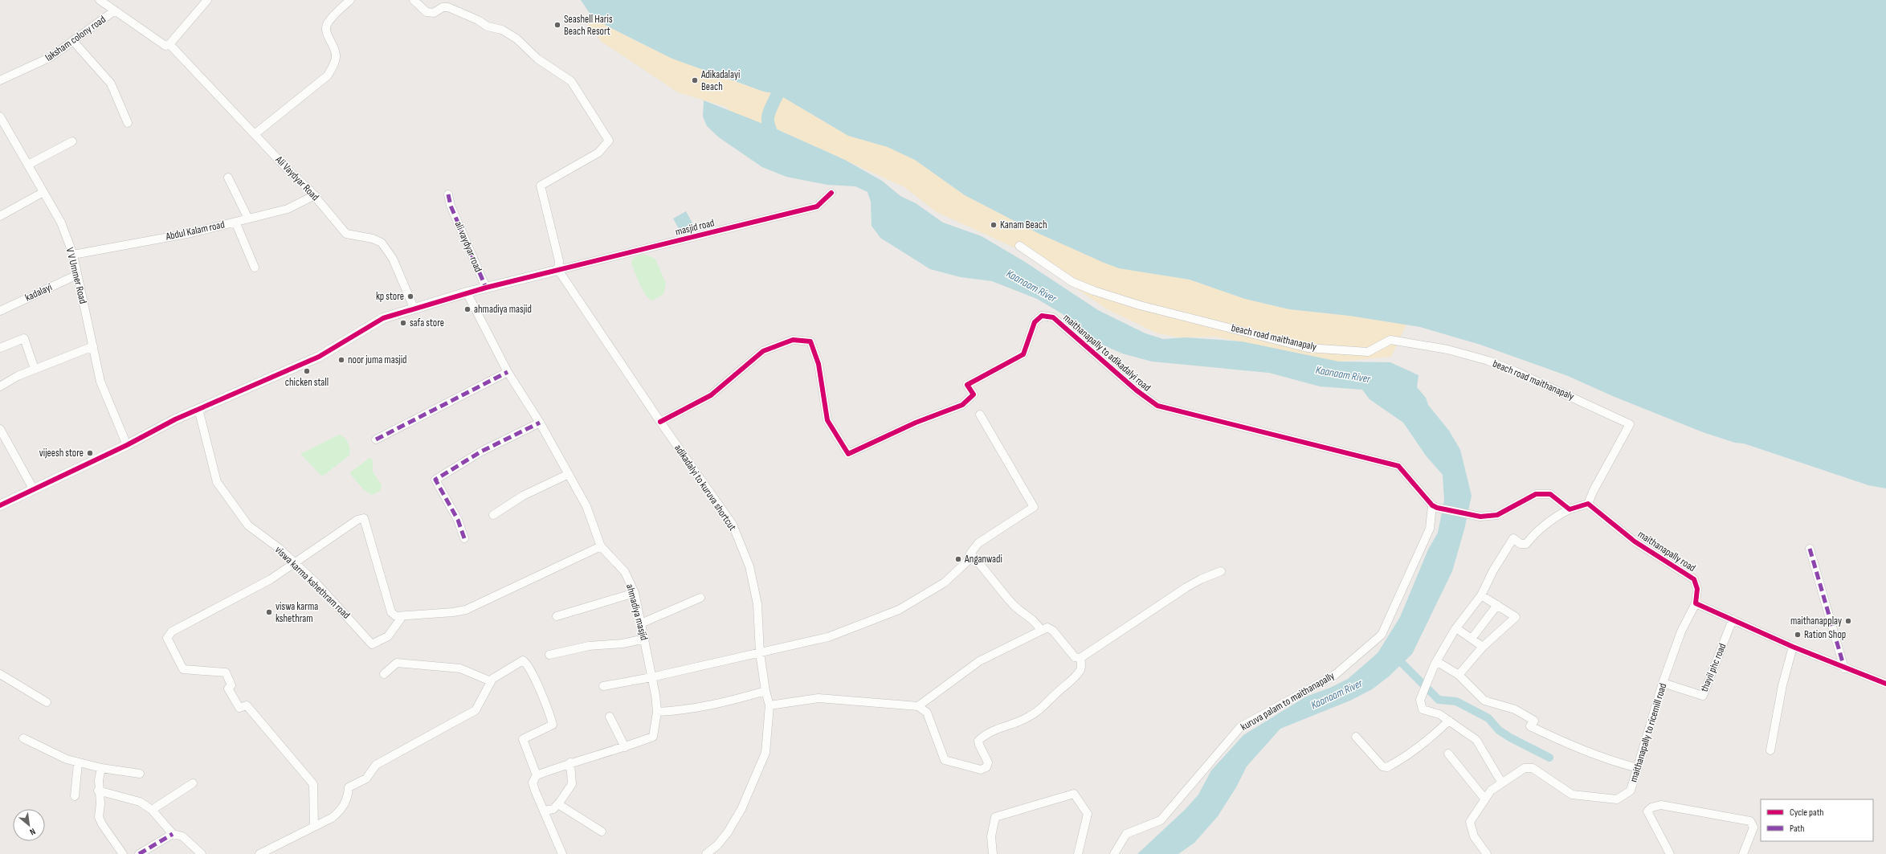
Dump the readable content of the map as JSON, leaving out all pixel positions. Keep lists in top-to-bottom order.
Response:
{
  "streets": {
    "street": [
      "laksham colony road",
      "Ali Vaydyar Road",
      "masjid road",
      "Abdul Kalam road",
      "ali vaydyar road",
      "V V Ummer Road",
      "kadalayi",
      "beach road maithanapaly",
      "maithanapally to adikadalyi road",
      "adikadalyi to kuruva shortcut",
      "maithanapally road",
      "viswa karma kshethram road",
      "ahmadiya masjid",
      "thayil phc road",
      "kuruva palam to maithanapally",
      "maithanapally to ricemill road"
    ]
  },
  "crossings": [
    ["Ali Vaydyar Road", "Abdul Kalam road"],
    ["masjid road", "adikadalyi to kuruva shortcut"],
    ["Abdul Kalam road", "V V Ummer Road"],
    ["V V Ummer Road", "kadalayi"],
    ["beach road maithanapaly", "maithanapally road"],
    ["maithanapally to adikadalyi road", "adikadalyi to kuruva shortcut"],
    ["maithanapally to adikadalyi road", "kuruva palam to maithanapally"],
    ["maithanapally road", "maithanapally to ricemill road"],
    ["thayil phc road", "maithanapally to ricemill road"]
  ],
  "water": ["Kaanaam River"],
  "places": [
    "Seashell Haris Beach Resort",
    "Adikadalayi Beach",
    "Kanam Beach",
    "kp store",
    "ahmadiya masjid",
    "safa store",
    "noor juma masjid",
    "chicken stall",
    "vijeesh store",
    "Anganwadi",
    "viswa karma kshethram",
    "maithanapplay",
    "Ration Shop"
  ],
  "legend": ["Cycle path", "Path"],
  "north": "bottom right"
}
